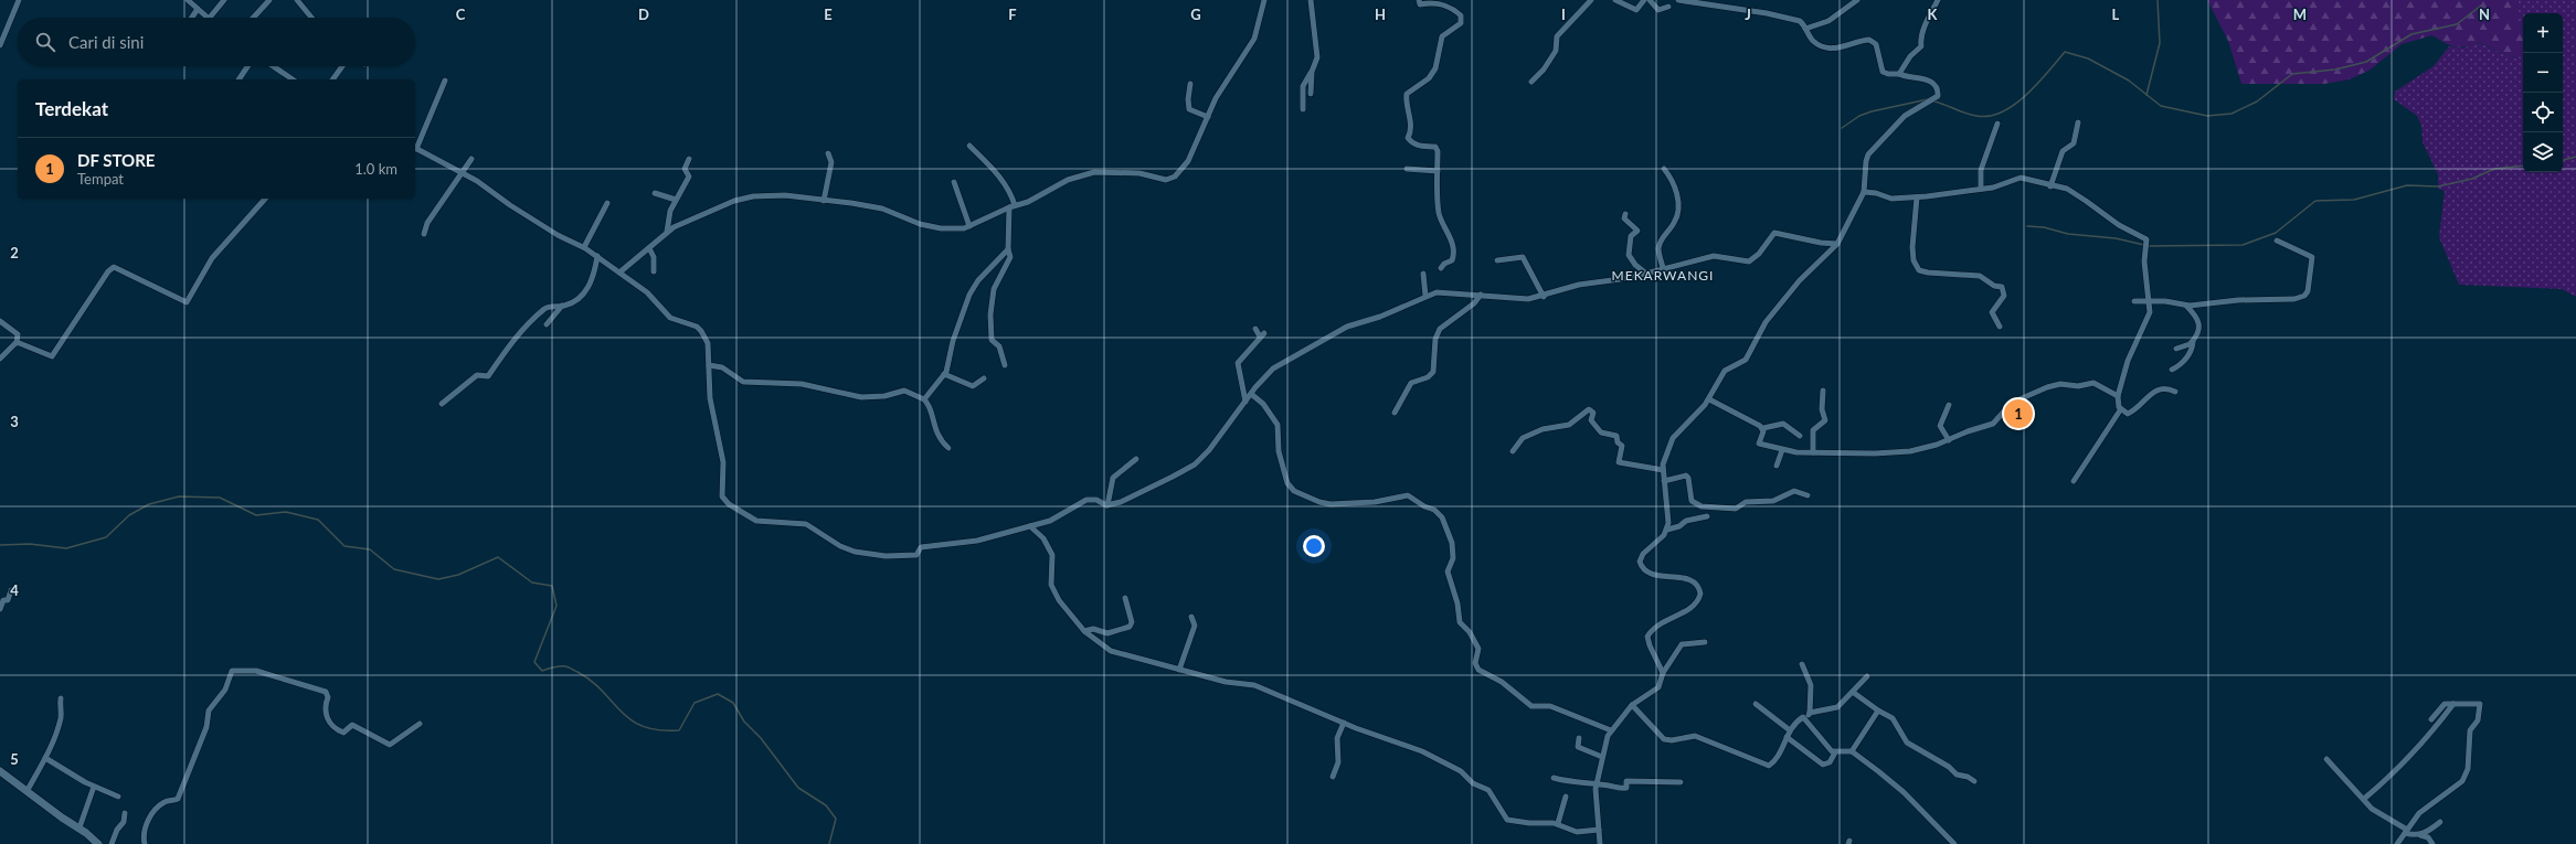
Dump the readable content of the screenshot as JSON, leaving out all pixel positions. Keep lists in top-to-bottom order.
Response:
{
  "districts": ["MEKARWANGI"],
  "page": {
    "map_buttons": ["+", "−"],
    "search": "Cari di sini",
    "heading": "Terdekat",
    "list": [
      {
        "mark": "1",
        "name": "DF STORE",
        "note": "Tempat",
        "value": "1.0 km"
      }
    ],
    "pins": "1"
  },
  "grid": {
    "columns": [
      "C",
      "D",
      "E",
      "F",
      "G",
      "H",
      "I",
      "J",
      "K",
      "L",
      "M",
      "N"
    ],
    "rows": [
      "2",
      "3",
      "4",
      "5"
    ]
  }
}
